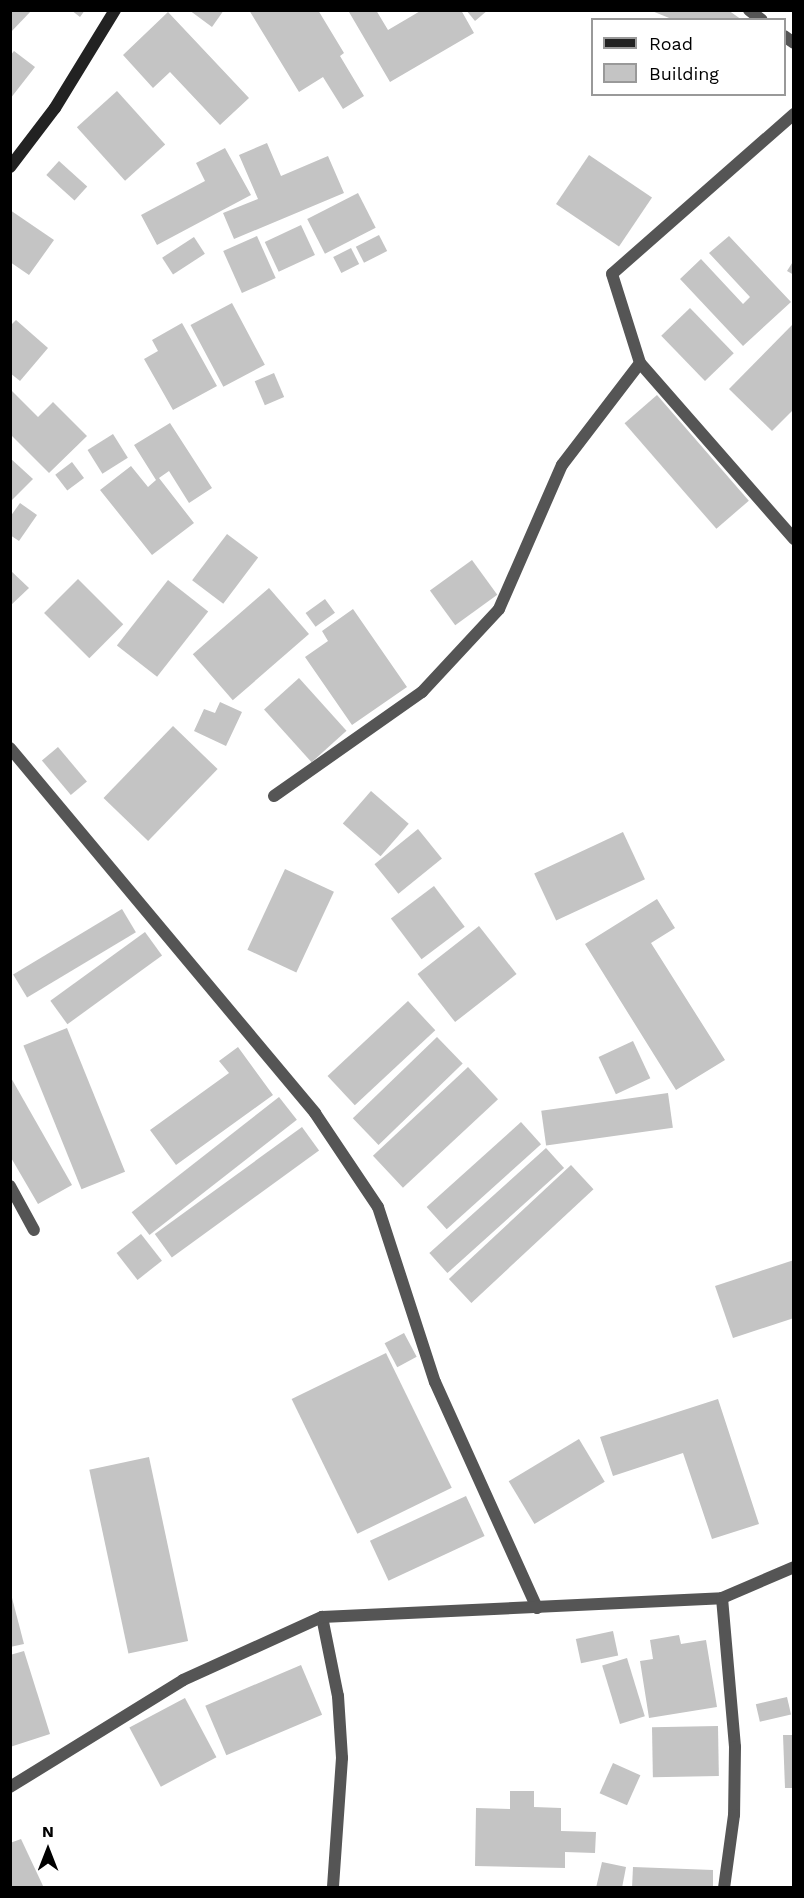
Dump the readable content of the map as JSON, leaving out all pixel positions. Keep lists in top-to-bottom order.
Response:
{
  "legend": ["Road", "Building"],
  "north": "top"
}
